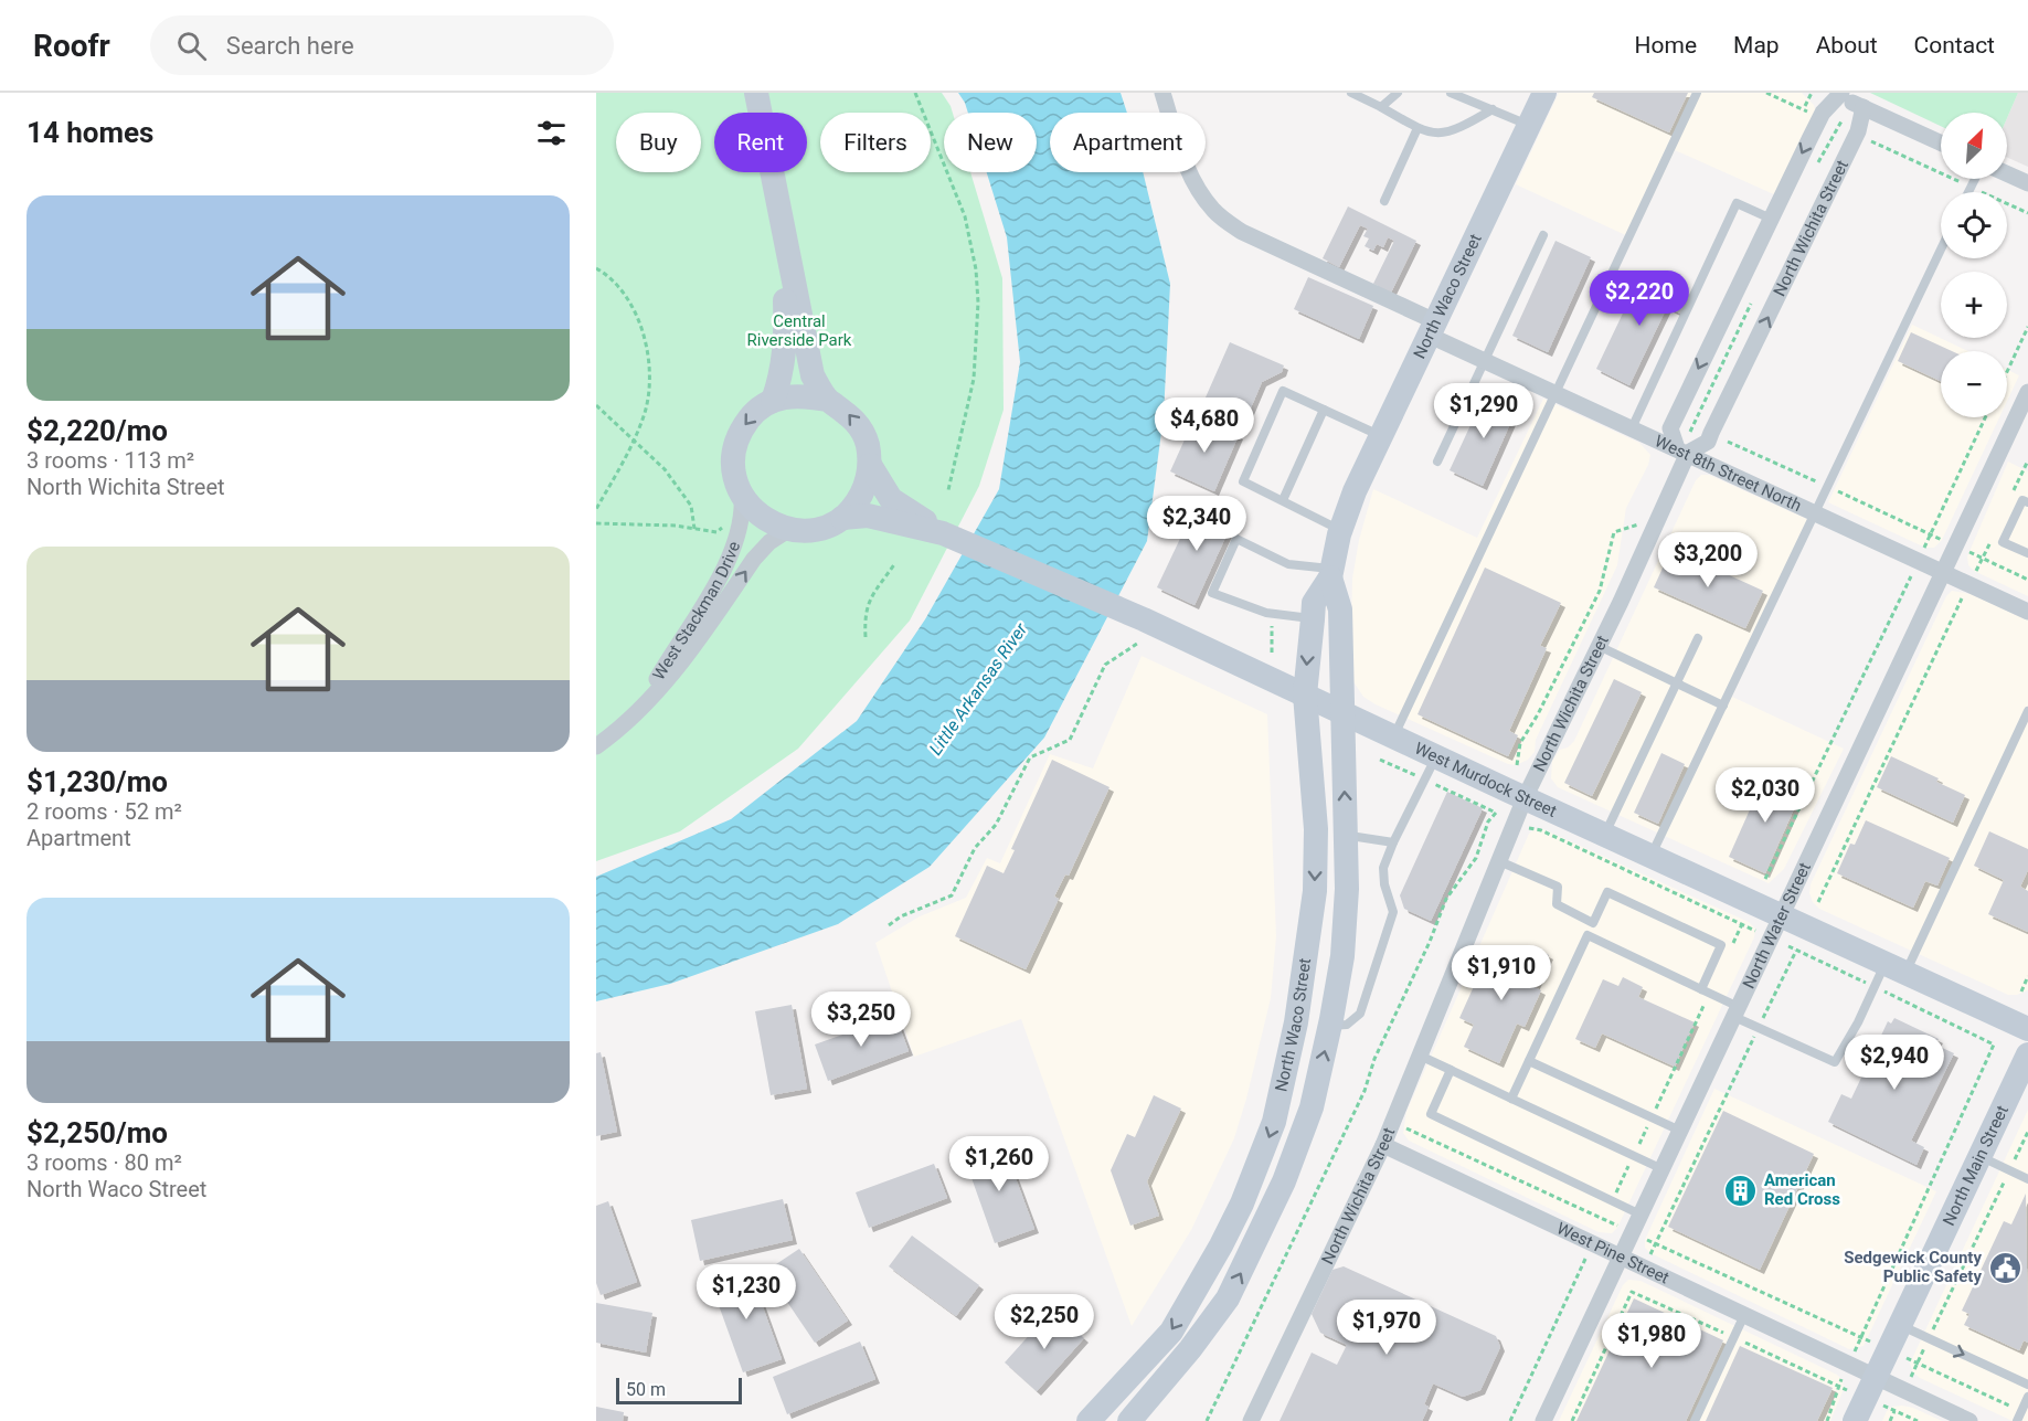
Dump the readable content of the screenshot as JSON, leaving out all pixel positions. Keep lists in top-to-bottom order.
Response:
{
  "streets": {
    "street": [
      "North Wichita Street",
      "North Waco Street",
      "West 8th Street North",
      "West Stackman Drive",
      "West Murdock Street",
      "North Water Street",
      "North Main Street",
      "West Pine Street"
    ]
  },
  "crossings": [
    ["North Wichita Street", "West 8th Street North"],
    ["North Wichita Street", "West Murdock Street"],
    ["North Wichita Street", "West Pine Street"],
    ["North Waco Street", "West 8th Street North"],
    ["North Waco Street", "West Murdock Street"],
    ["West 8th Street North", "North Water Street"],
    ["West Stackman Drive", "West Murdock Street"],
    ["West Murdock Street", "North Water Street"],
    ["North Water Street", "West Pine Street"],
    ["North Main Street", "West Pine Street"]
  ],
  "water": ["Little Arkansas River"],
  "parks": ["Central Riverside Park"],
  "places": {
    "building": ["American Red Cross"],
    "public building": ["Sedgewick County Public Safety"]
  },
  "scale_bar": "50 m",
  "north": "top right",
  "page": {
    "header": "Roofr",
    "search": "Search here",
    "nav": [
      "Home",
      "Map",
      "About",
      "Contact"
    ],
    "heading": "14 homes",
    "map_buttons": ["+", "−"],
    "chip": [
      "Buy",
      "Rent",
      "Filters",
      "New",
      "Apartment"
    ],
    "list": [
      {
        "name": "$2,220/mo",
        "note": "3 rooms · 113 m² · North Wichita Street"
      },
      {
        "name": "$1,230/mo",
        "note": "2 rooms · 52 m² · Apartment"
      },
      {
        "name": "$2,250/mo",
        "note": "3 rooms · 80 m² · North Waco Street"
      }
    ],
    "price": [
      "$2,220",
      "$1,290",
      "$4,680",
      "$2,340",
      "$3,200",
      "$2,030",
      "$1,910",
      "$3,250",
      "$2,940",
      "$1,260",
      "$1,230",
      "$2,250",
      "$1,970",
      "$1,980"
    ],
    "scale": "50 m"
  }
}
